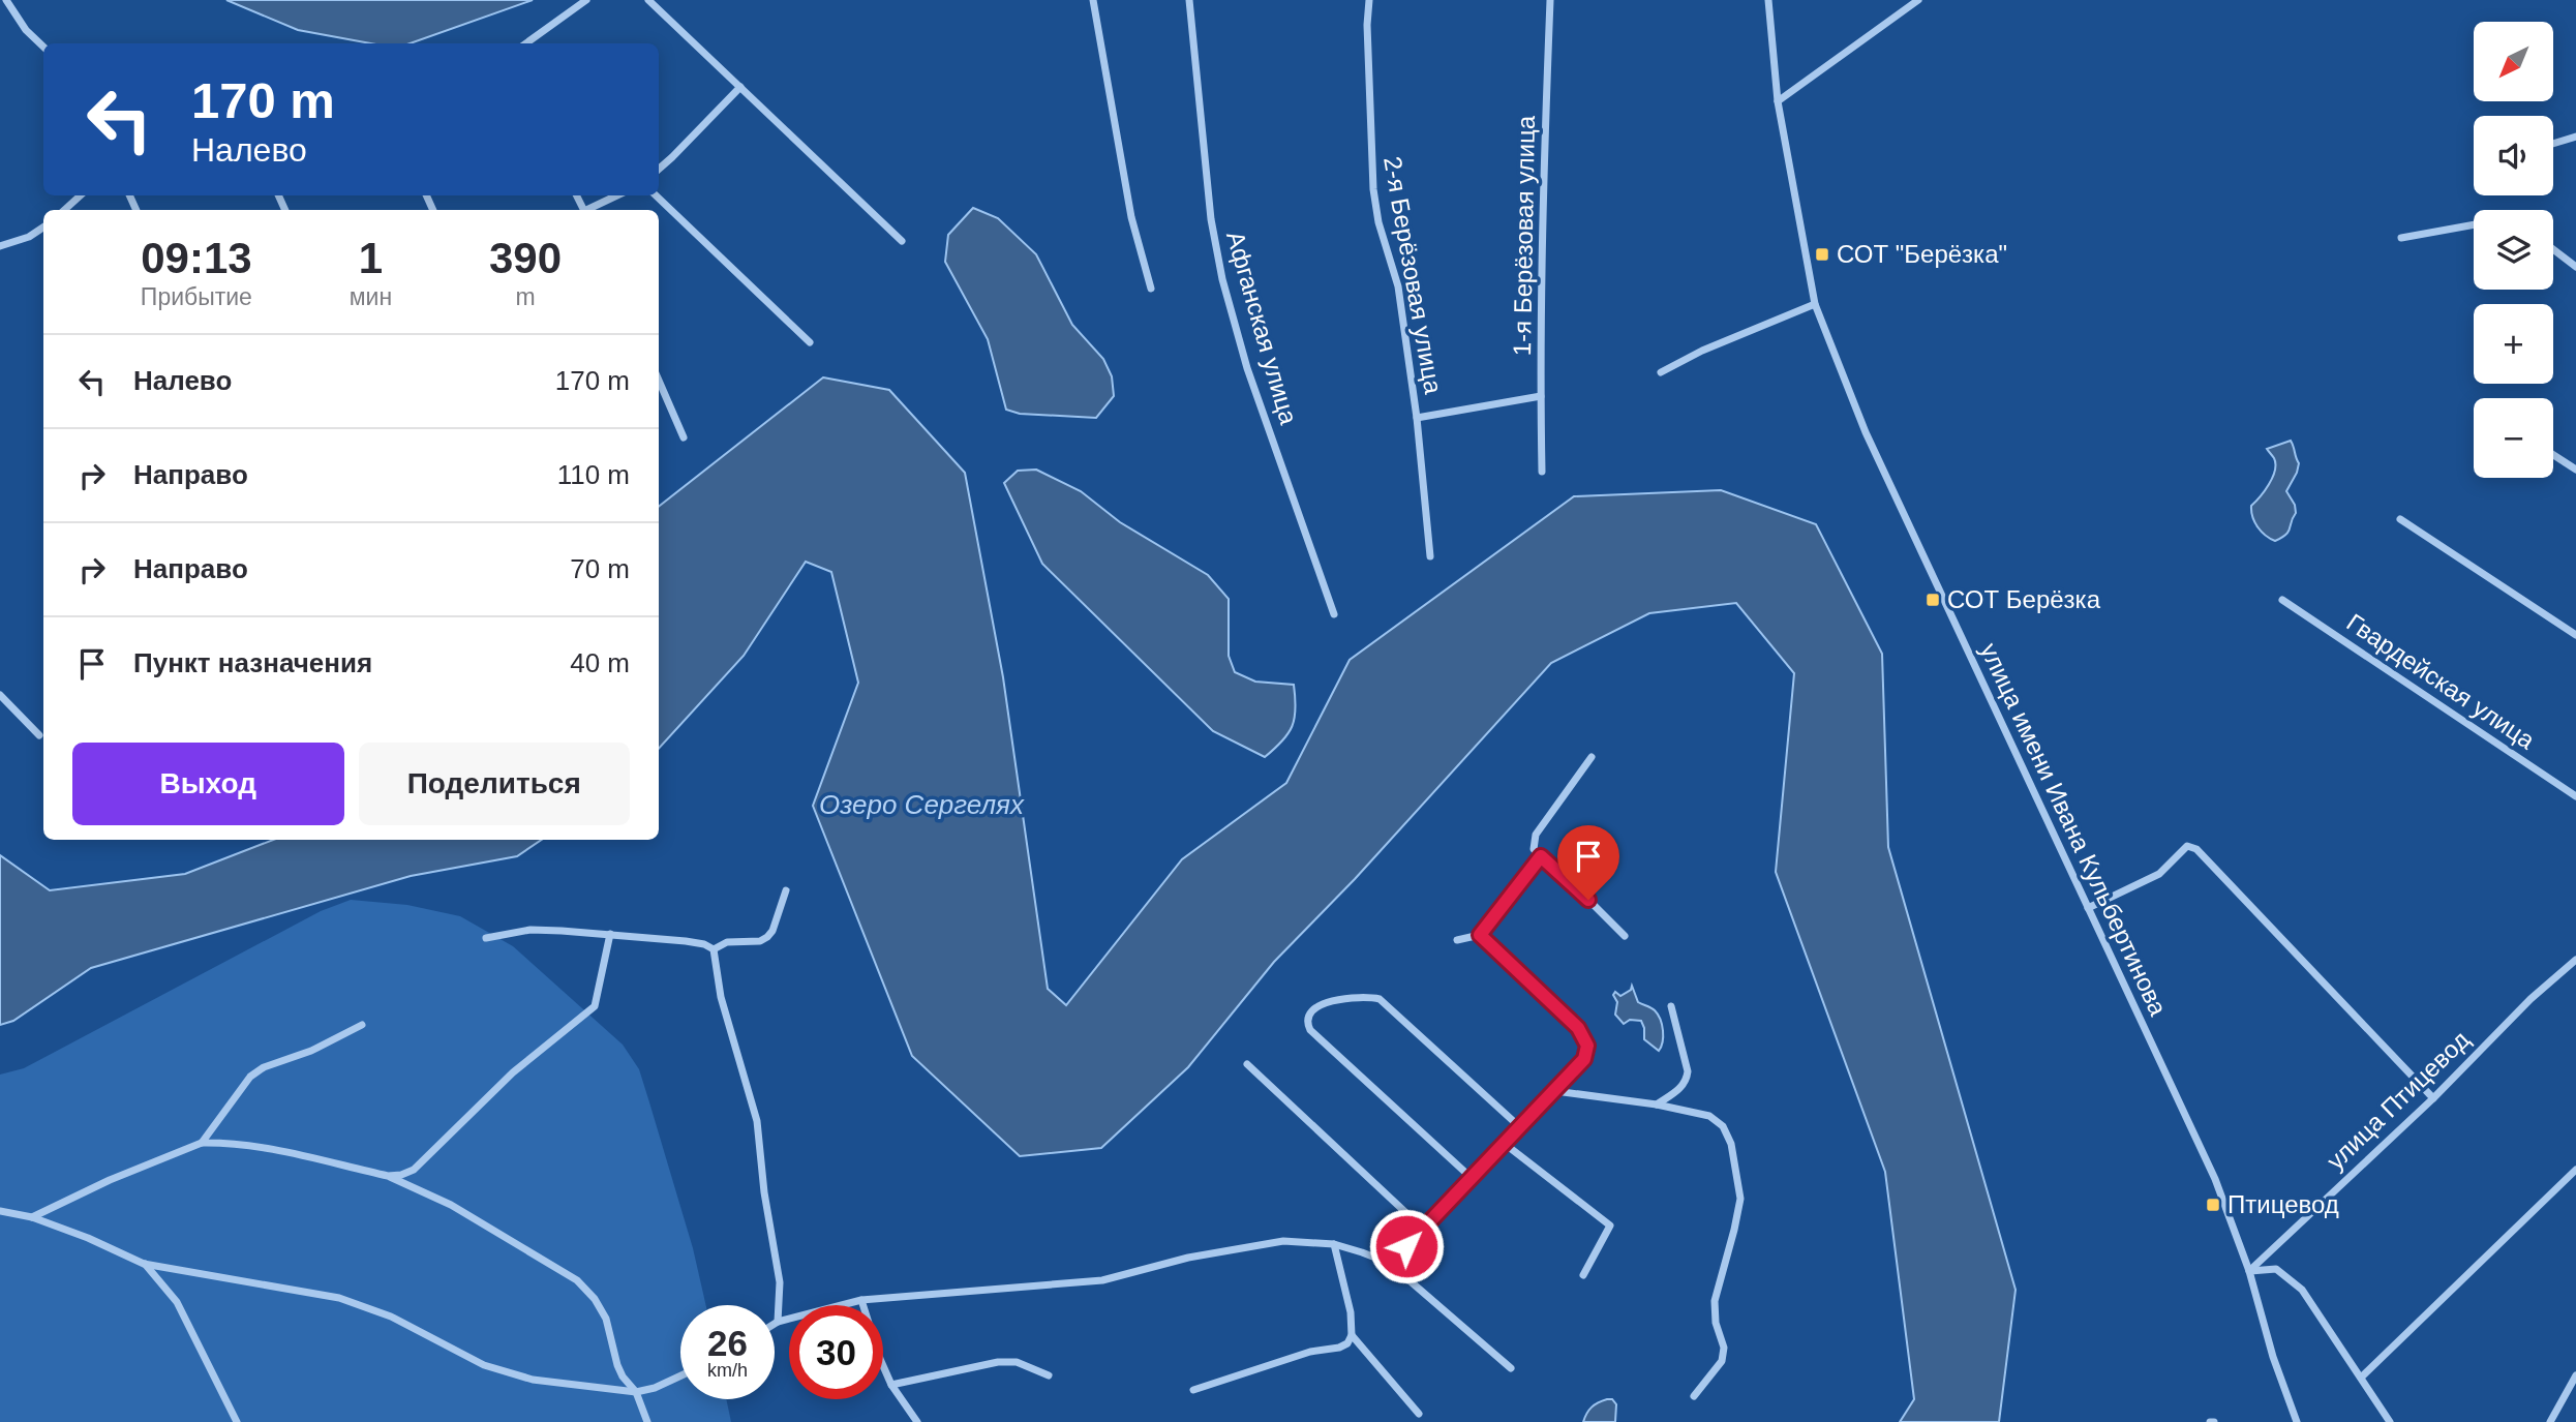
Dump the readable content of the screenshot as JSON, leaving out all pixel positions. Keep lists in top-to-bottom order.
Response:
{
  "streets": {
    "street": [
      "1-я Берёзовая улица",
      "2-я Берёзовая улица",
      "Афганская улица",
      "Гвардейская улица",
      "улица имени Ивана Кульбертинова",
      "улица Птицевод"
    ]
  },
  "crossings": [
    ["улица имени Ивана Кульбертинова", "улица Птицевод"]
  ],
  "water": ["Озеро Сергелях"],
  "places": {
    "transit": ["СОТ \"Берёзка\"", "СОТ Берёзка", "Птицевод"]
  },
  "north": "bottom left",
  "page": {
    "map_buttons": ["+", "−"],
    "turn": ["170 m", "Налево"],
    "eta": [
      "09:13",
      "Прибытие",
      "1",
      "мин",
      "390",
      "m"
    ],
    "list": [
      {
        "name": "Налево",
        "value": "170 m"
      },
      {
        "name": "Направо",
        "value": "110 m"
      },
      {
        "name": "Направо",
        "value": "70 m"
      },
      {
        "name": "Пункт назначения",
        "value": "40 m"
      }
    ],
    "buttons": ["Выход", "Поделиться"],
    "speed": "26 km/h",
    "limit": "30"
  }
}
